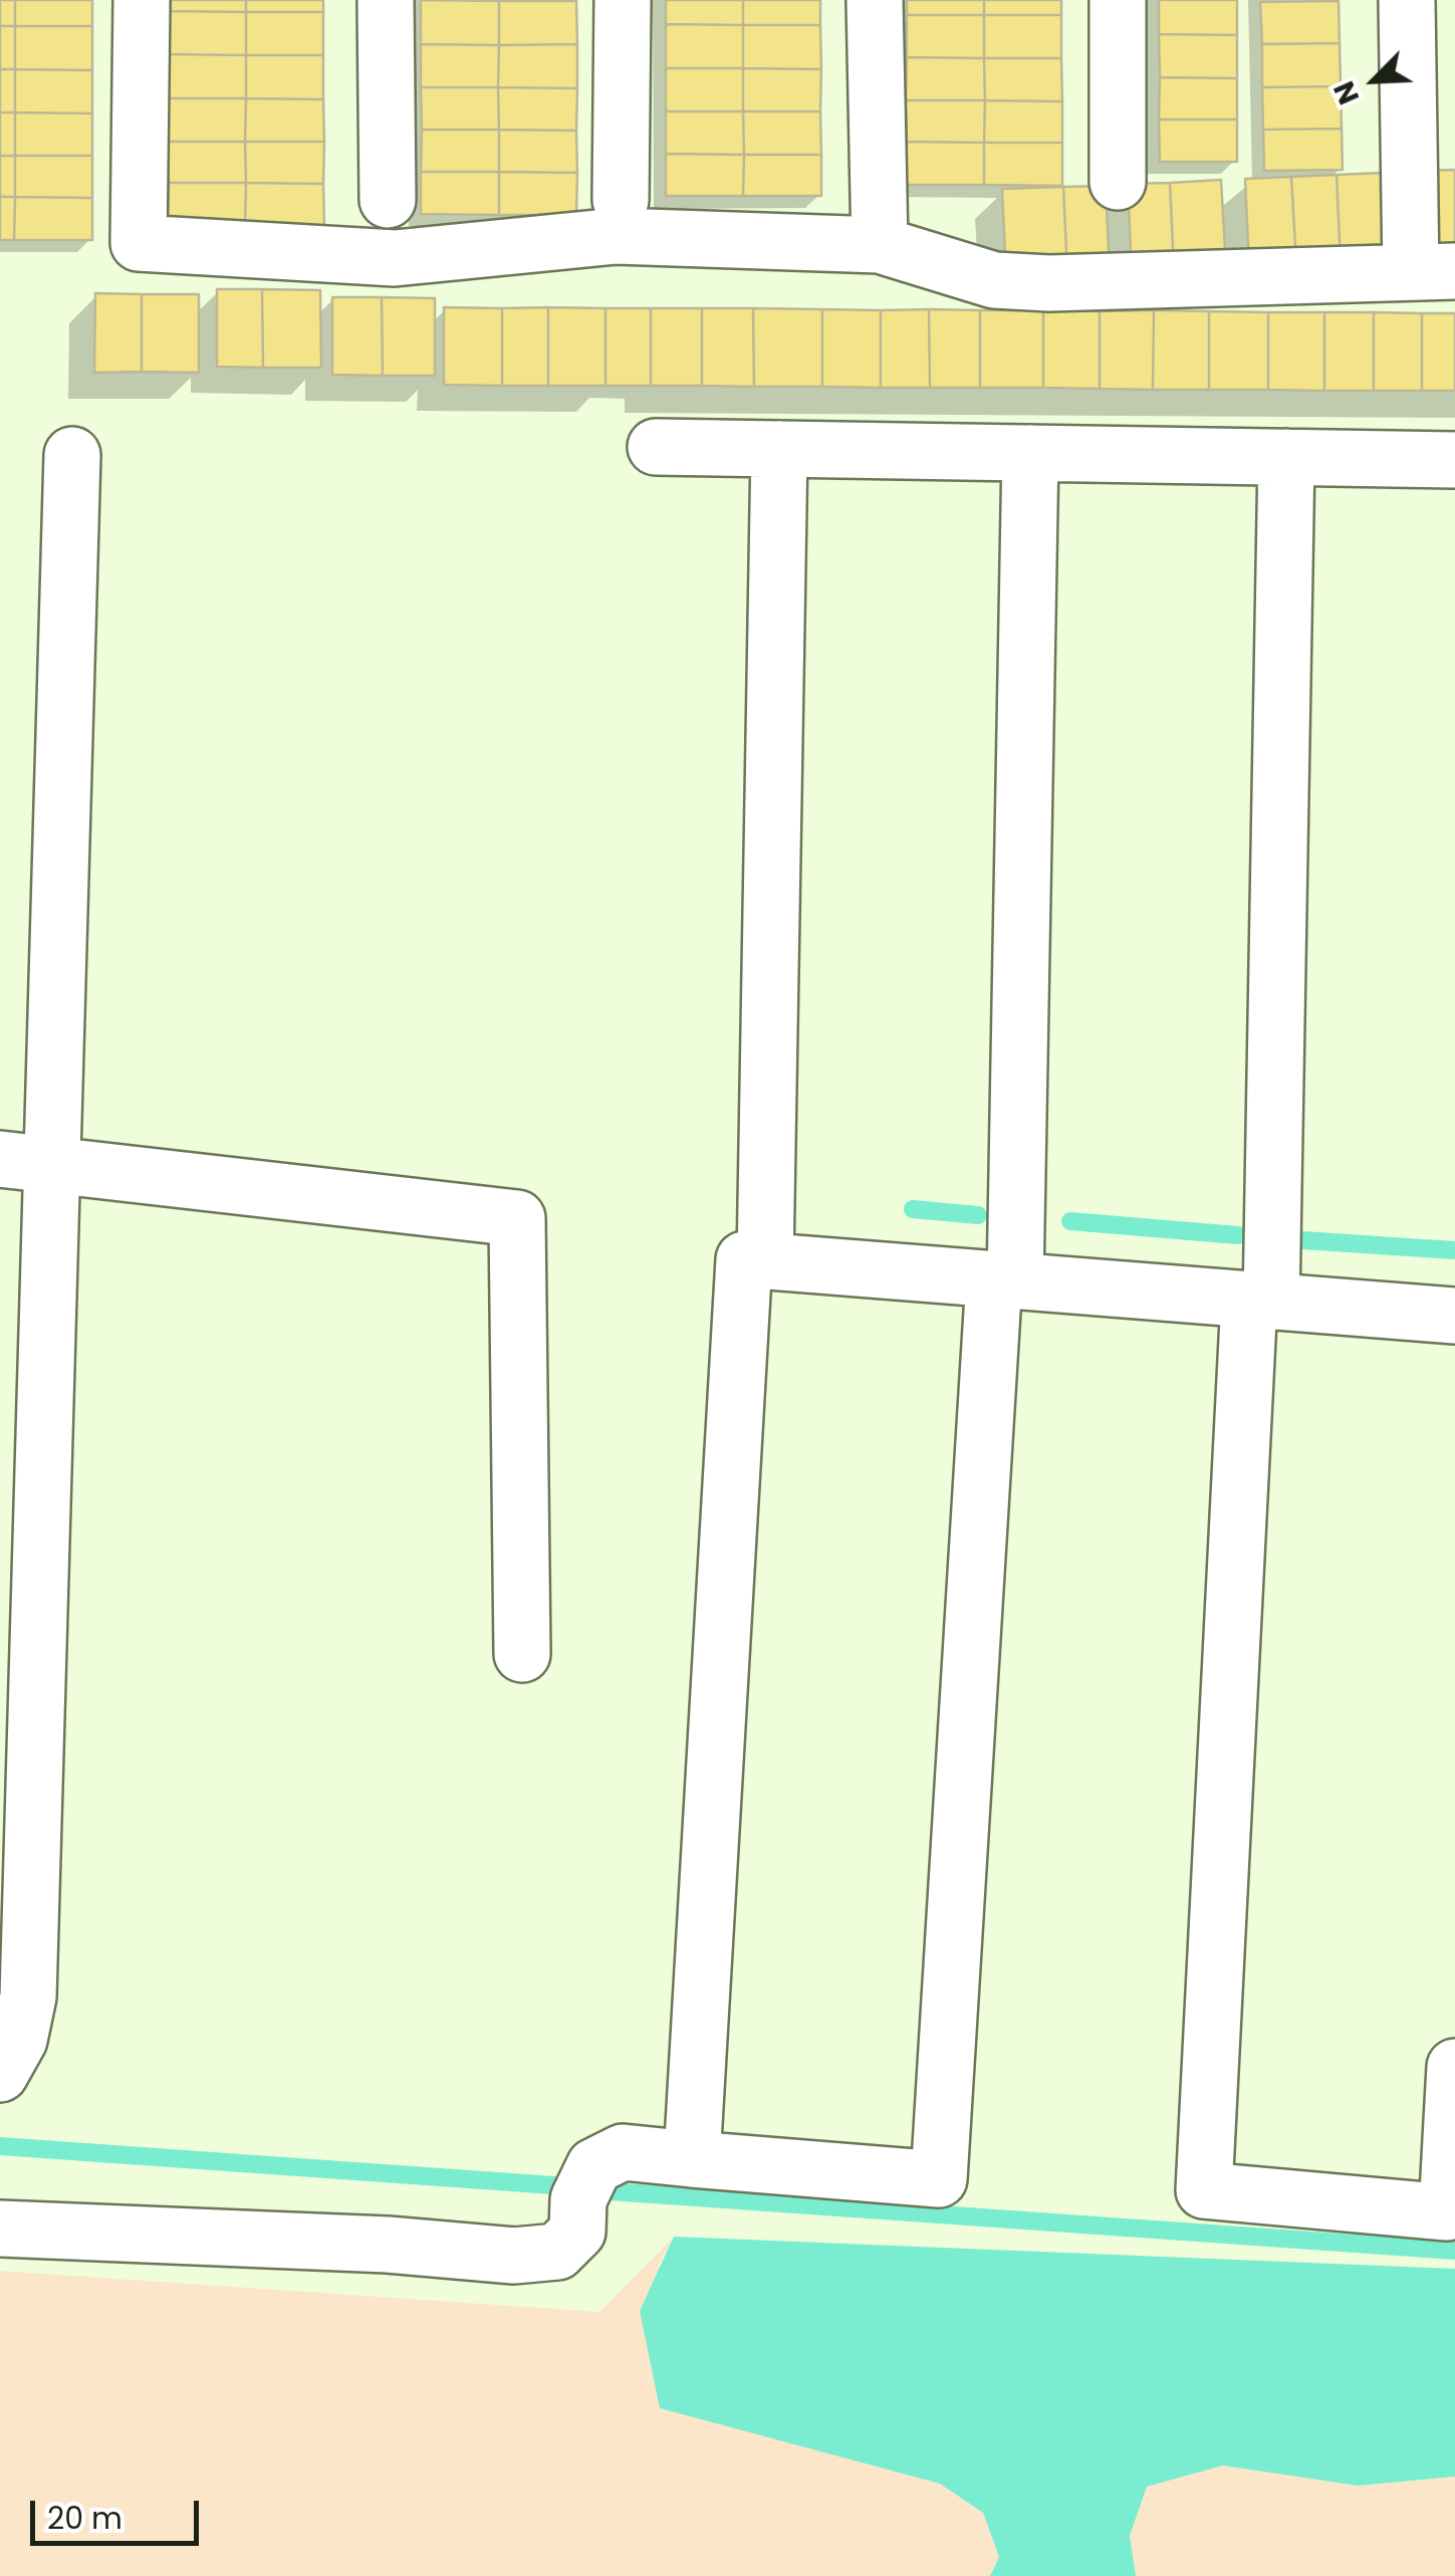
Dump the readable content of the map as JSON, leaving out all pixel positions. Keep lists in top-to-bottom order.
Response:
{
  "scale_bar": "20 m",
  "north": "bottom left"
}
